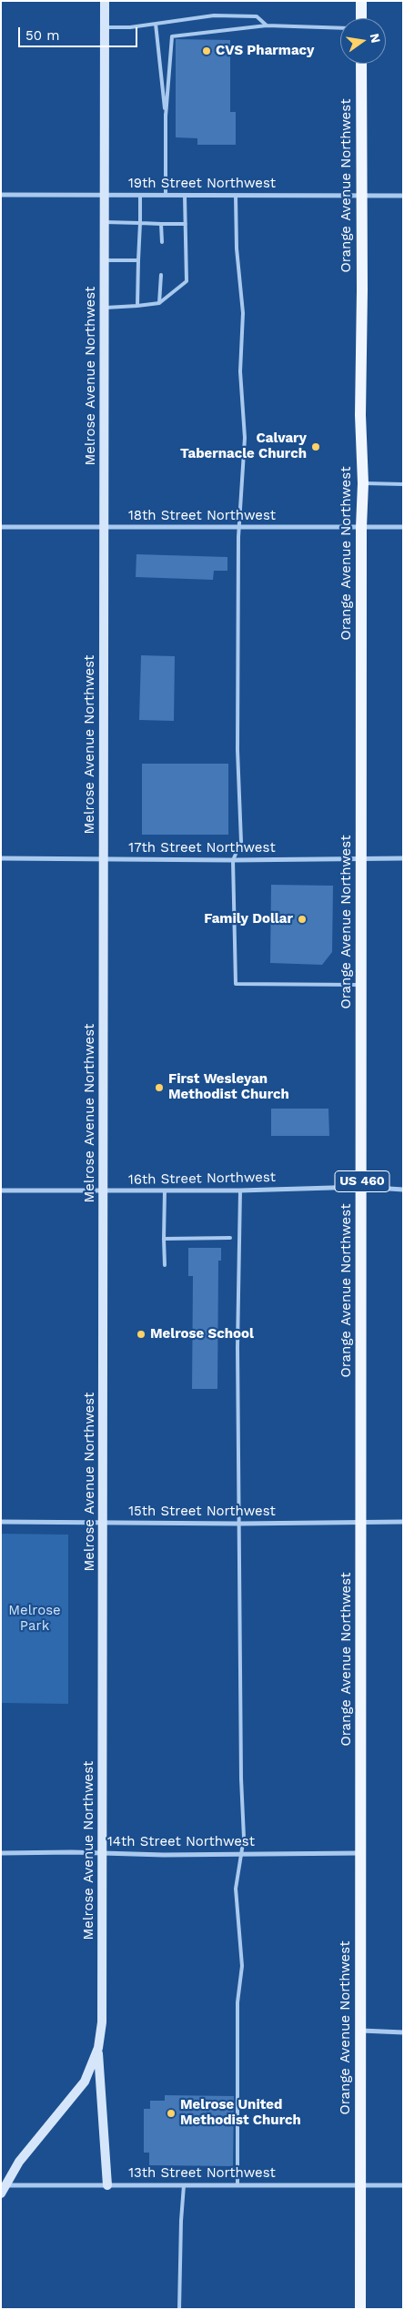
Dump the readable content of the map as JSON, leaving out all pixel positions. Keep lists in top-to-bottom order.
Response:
{
  "streets": {
    "main road": ["Orange Avenue Northwest", "US 460"],
    "street": [
      "19th Street Northwest",
      "Melrose Avenue Northwest",
      "18th Street Northwest",
      "17th Street Northwest",
      "16th Street Northwest",
      "15th Street Northwest",
      "14th Street Northwest",
      "13th Street Northwest"
    ]
  },
  "crossings": [
    ["19th Street Northwest", "Orange Avenue Northwest"],
    ["19th Street Northwest", "Melrose Avenue Northwest"],
    ["Orange Avenue Northwest", "18th Street Northwest"],
    ["Orange Avenue Northwest", "17th Street Northwest"],
    ["Orange Avenue Northwest", "16th Street Northwest"],
    ["Orange Avenue Northwest", "15th Street Northwest"],
    ["Orange Avenue Northwest", "14th Street Northwest"],
    ["Orange Avenue Northwest", "13th Street Northwest"],
    ["Melrose Avenue Northwest", "18th Street Northwest"],
    ["Melrose Avenue Northwest", "17th Street Northwest"],
    ["Melrose Avenue Northwest", "16th Street Northwest"],
    ["Melrose Avenue Northwest", "15th Street Northwest"],
    ["Melrose Avenue Northwest", "14th Street Northwest"],
    ["Melrose Avenue Northwest", "13th Street Northwest"]
  ],
  "parks": ["Melrose Park"],
  "places": [
    "CVS Pharmacy",
    "Calvary Tabernacle Church",
    "Family Dollar",
    "First Wesleyan Methodist Church",
    "Melrose School",
    "Melrose United Methodist Church"
  ],
  "scale_bar": "50 m",
  "north": "right"
}
